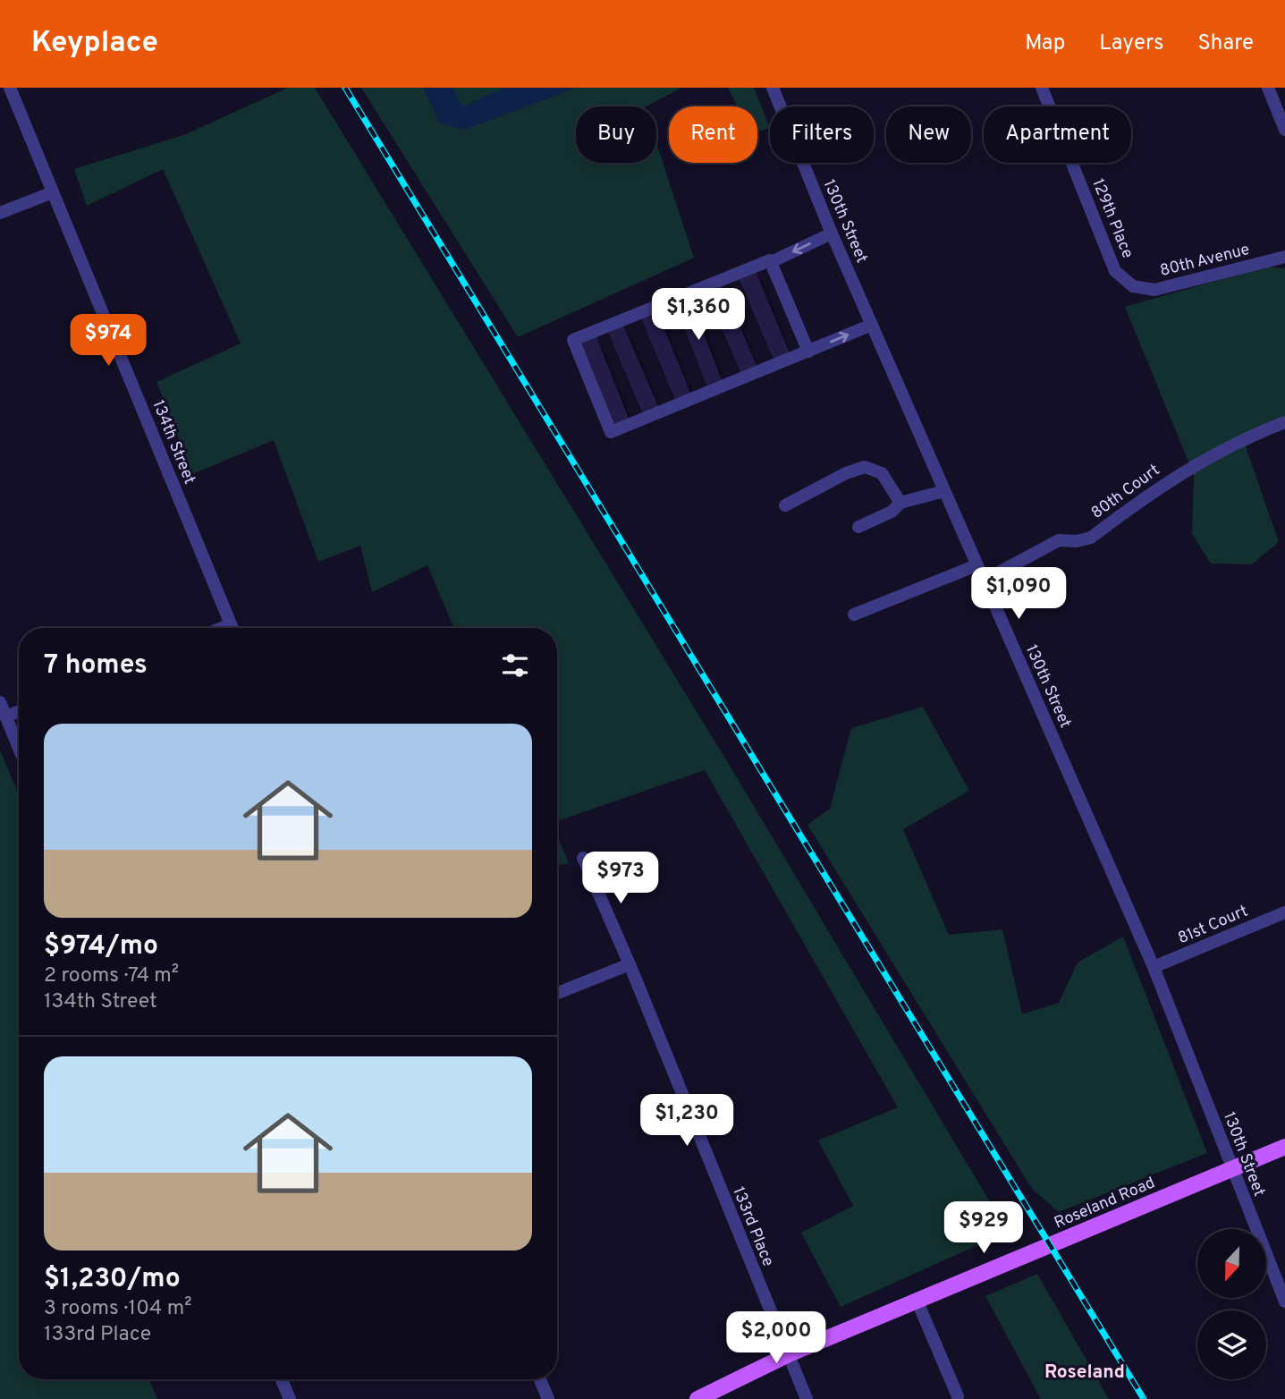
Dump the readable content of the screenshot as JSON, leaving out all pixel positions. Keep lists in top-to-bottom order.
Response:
{
  "streets": {
    "main road": ["Roseland Road"],
    "street": [
      "129th Place",
      "130th Street",
      "80th Avenue",
      "134th Street",
      "80th Court",
      "81st Court",
      "133rd Place"
    ]
  },
  "crossings": [
    ["129th Place", "80th Avenue"],
    ["130th Street", "80th Court"],
    ["130th Street", "81st Court"],
    ["130th Street", "Roseland Road"],
    ["Roseland Road", "133rd Place"]
  ],
  "districts": ["Roseland"],
  "north": "bottom",
  "page": {
    "header": "Keyplace",
    "nav": ["Map", "Layers", "Share"],
    "chip": [
      "Buy",
      "Rent",
      "Filters",
      "New",
      "Apartment"
    ],
    "price": [
      "$1,360",
      "$974",
      "$1,090",
      "$973",
      "$1,230",
      "$929",
      "$2,000"
    ],
    "heading": "7 homes",
    "list": [
      {
        "name": "$974/mo",
        "note": "2 rooms · 74 m² · 134th Street"
      },
      {
        "name": "$1,230/mo",
        "note": "3 rooms · 104 m² · 133rd Place"
      }
    ]
  }
}
